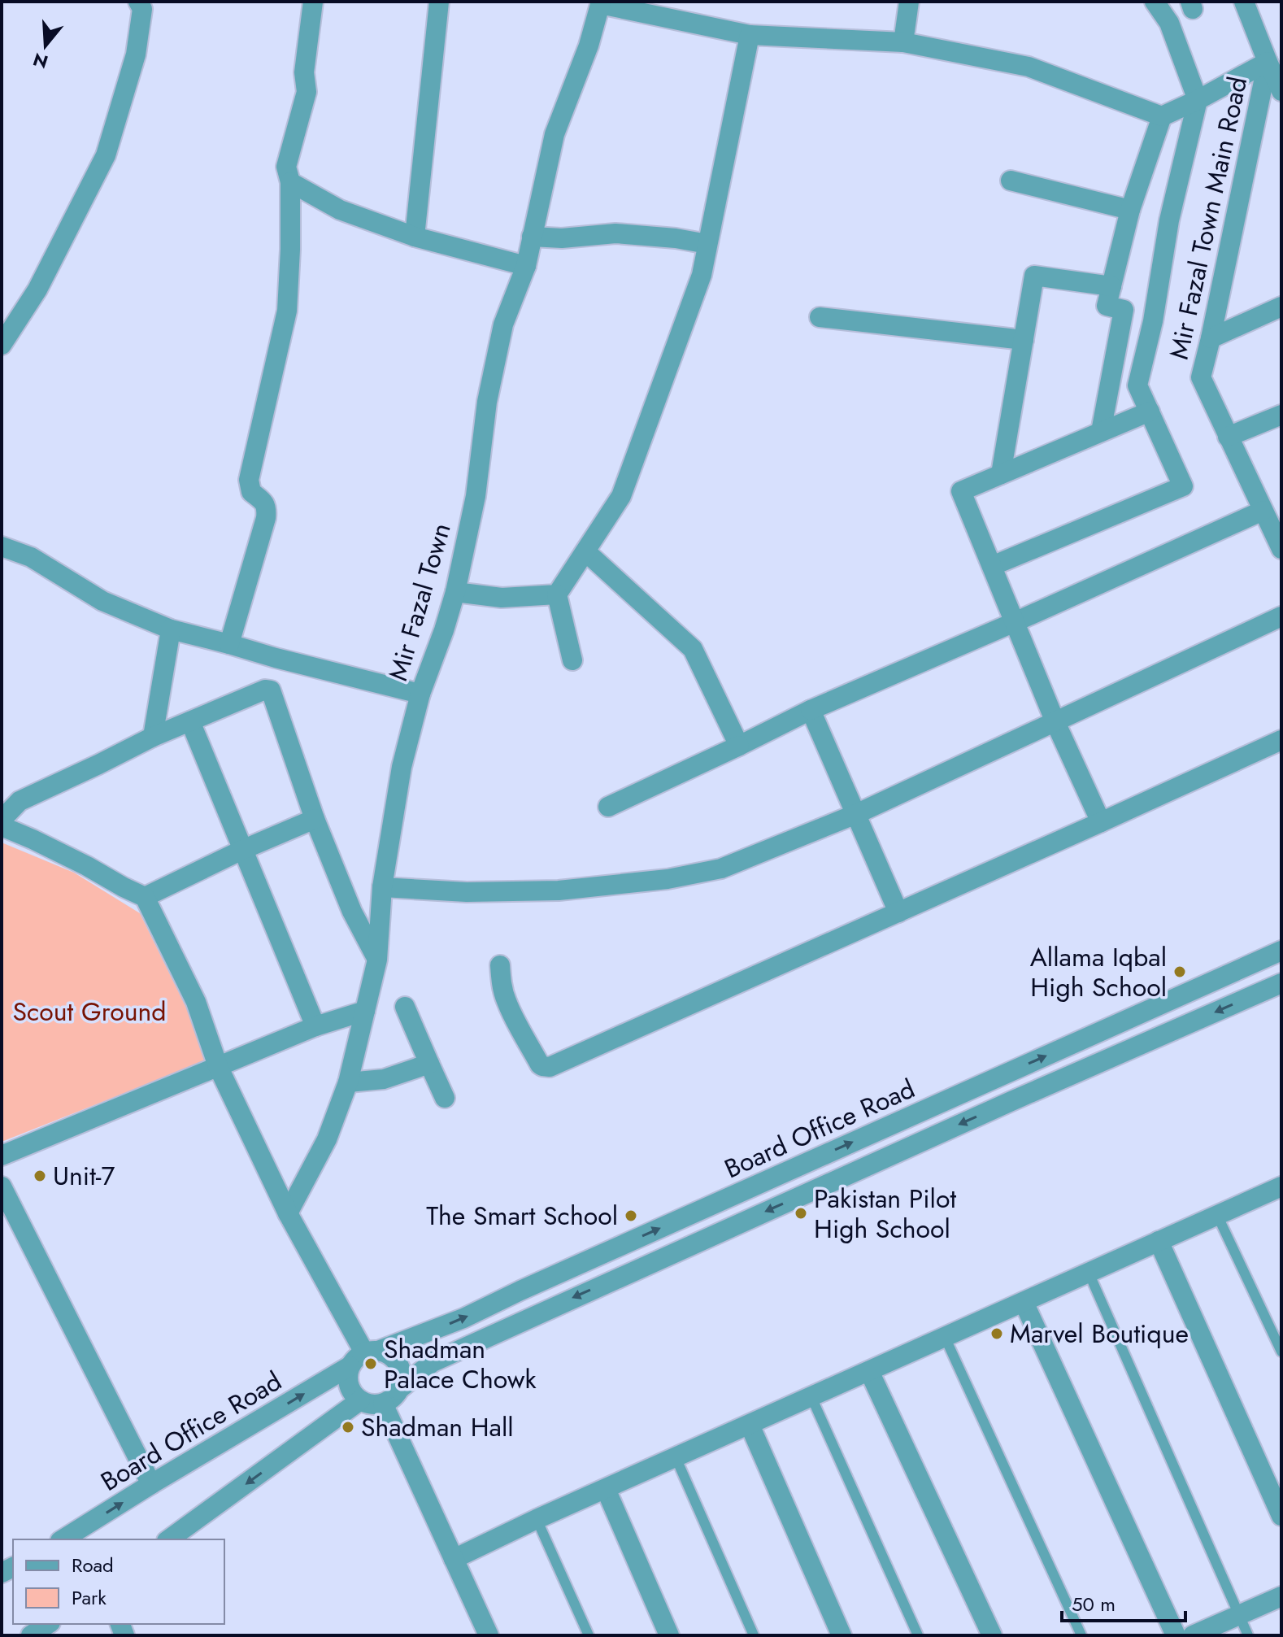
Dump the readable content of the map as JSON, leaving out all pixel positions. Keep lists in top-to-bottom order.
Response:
{
  "streets": {
    "street": ["Mir Fazal Town Main Road", "Mir Fazal Town", "Board Office Road"]
  },
  "parks": ["Scout Ground"],
  "places": [
    "Allama Iqbal High School",
    "Unit-7",
    "Pakistan Pilot High School",
    "The Smart School",
    "Marvel Boutique",
    "Shadman Palace Chowk",
    "Shadman Hall"
  ],
  "legend": ["Road", "Park"],
  "scale_bar": "50 m",
  "north": "bottom"
}
